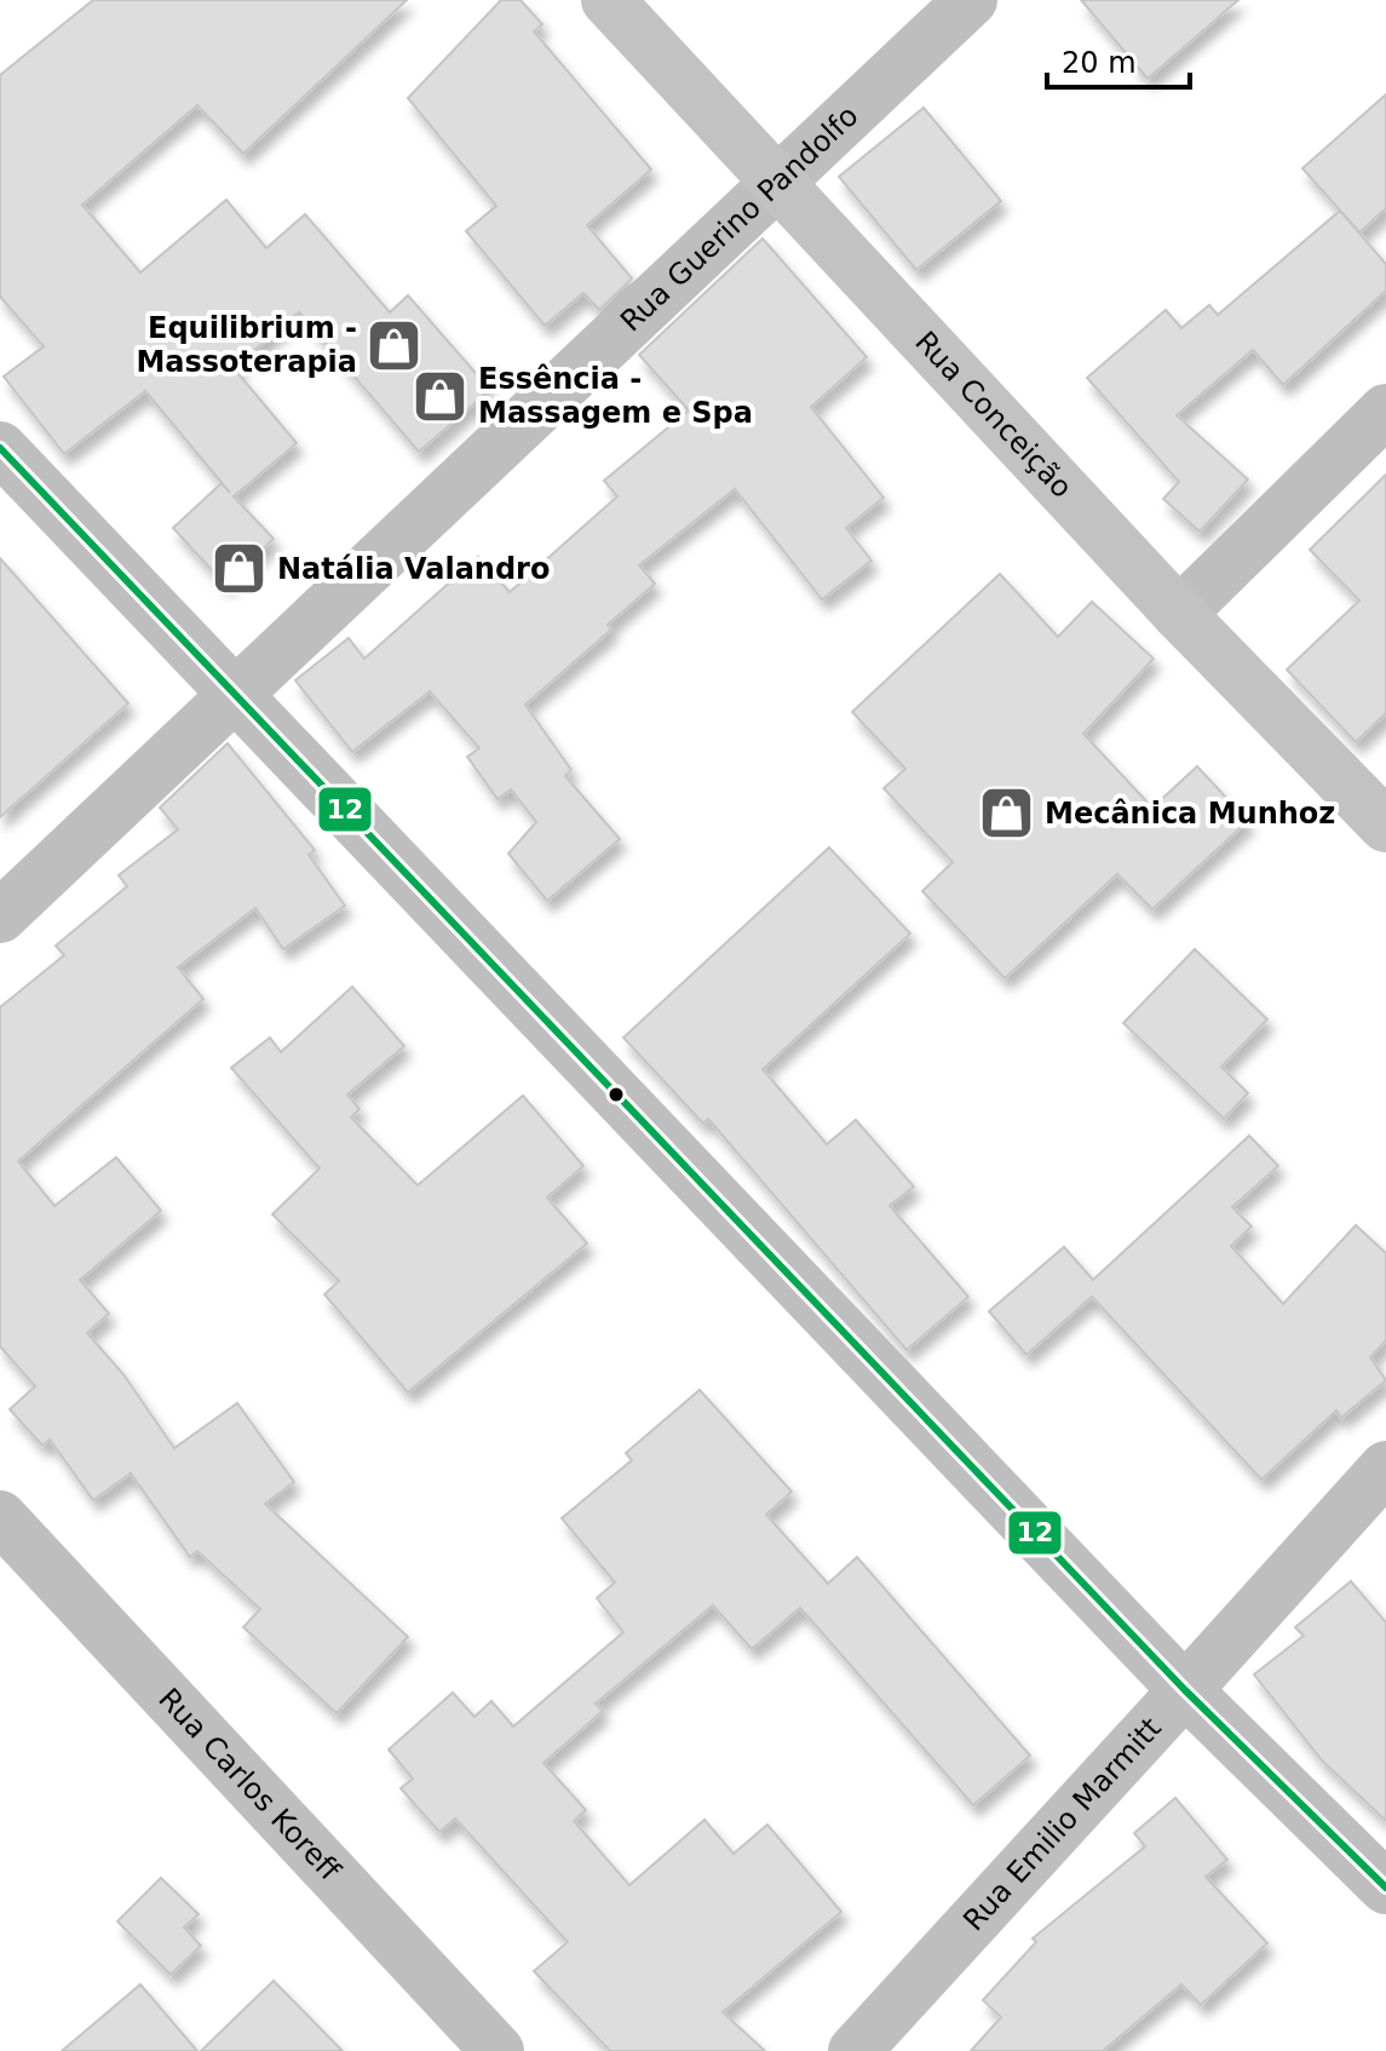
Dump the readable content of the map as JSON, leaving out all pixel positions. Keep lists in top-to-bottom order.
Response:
{
  "streets": {
    "main road": ["Rua Conceição"],
    "street": ["Rua Guerino Pandolfo", "Rua Carlos Koreff", "Rua Emilio Marmitt"]
  },
  "crossings": [
    ["Rua Guerino Pandolfo", "Rua Conceição"]
  ],
  "places": {
    "shop": [
      "Equilibrium - Massoterapia",
      "Essência - Massagem e Spa",
      "Natália Valandro",
      "Mecânica Munhoz"
    ]
  },
  "lines": ["transit line 12"],
  "scale_bar": "20 m"
}
